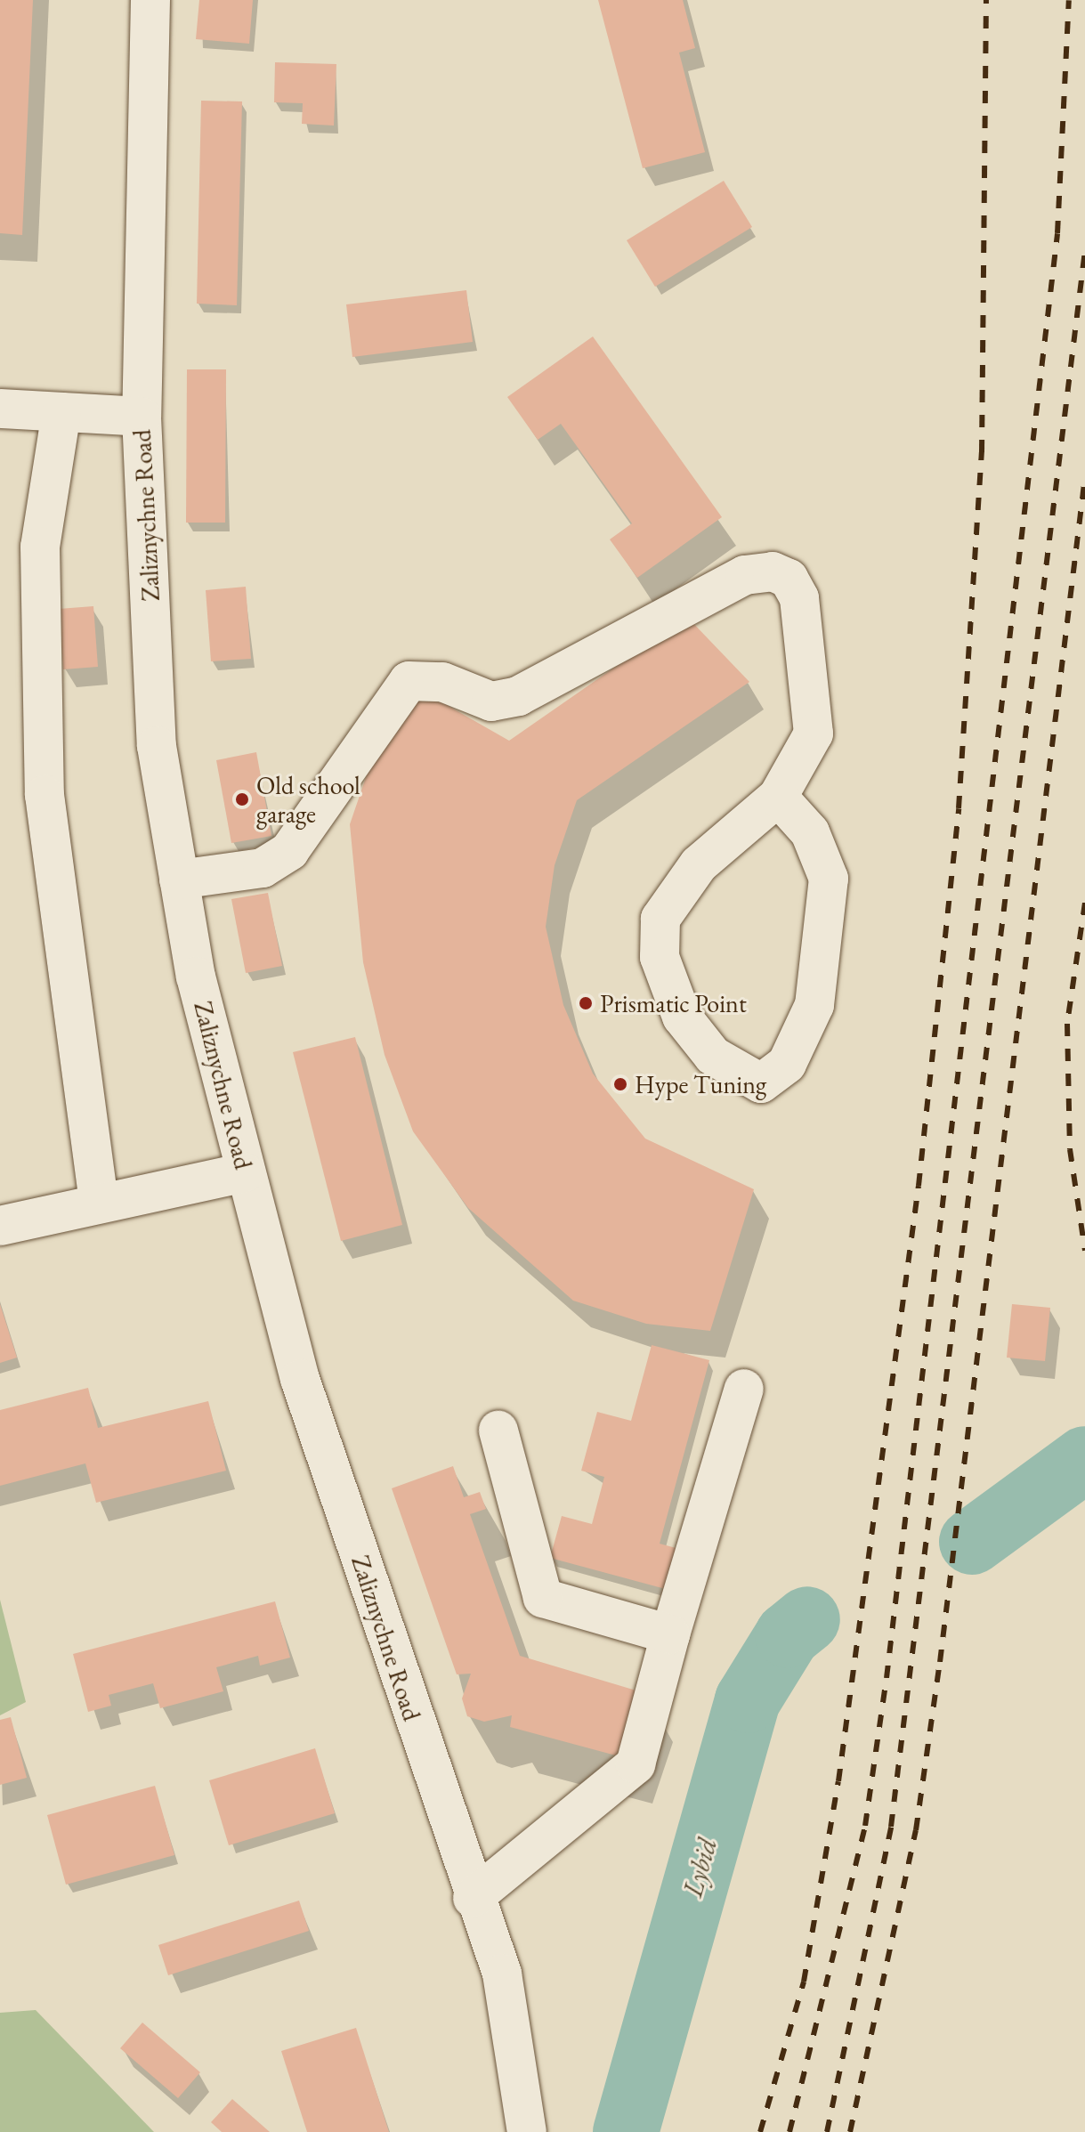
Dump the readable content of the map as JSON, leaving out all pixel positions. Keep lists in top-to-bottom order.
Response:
{
  "streets": {
    "street": ["Zaliznychne Road"]
  },
  "water": ["Lybid"],
  "places": ["Old school garage", "Prismatic Point", "Hype Tuning"]
}
